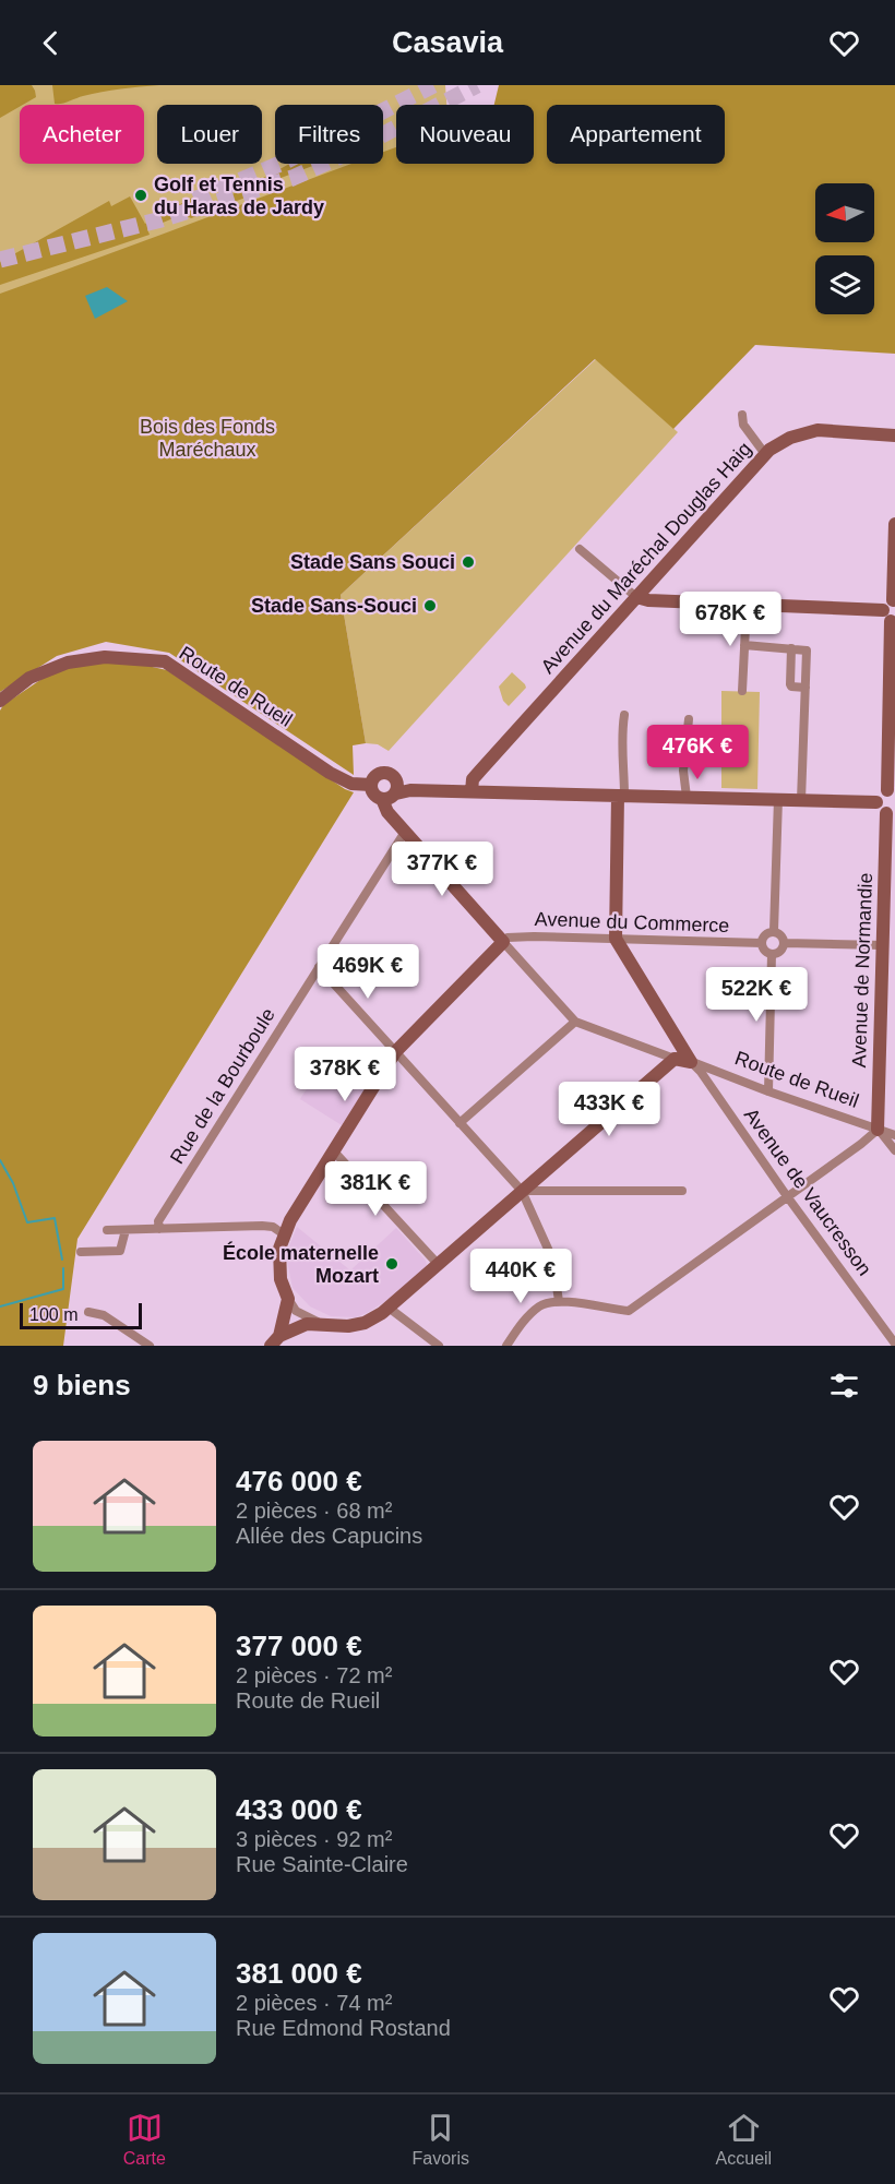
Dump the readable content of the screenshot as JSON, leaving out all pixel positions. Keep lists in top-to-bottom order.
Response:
{
  "streets": {
    "street": [
      "Avenue du Maréchal Douglas Haig",
      "Route de Rueil",
      "Avenue du Commerce",
      "Avenue de Normandie",
      "Rue de la Bourboule",
      "Avenue de Vaucresson"
    ]
  },
  "crossings": [
    ["Route de Rueil", "Avenue du Commerce"],
    ["Route de Rueil", "Avenue de Normandie"],
    ["Route de Rueil", "Rue de la Bourboule"],
    ["Route de Rueil", "Avenue de Vaucresson"]
  ],
  "parks": ["Bois des Fonds Maréchaux"],
  "places": [
    "Golf et Tennis du Haras de Jardy",
    "Stade Sans Souci",
    "Stade Sans-Souci",
    "École maternelle Mozart"
  ],
  "scale_bar": "100 m",
  "north": "left",
  "page": {
    "header": "Casavia",
    "chip": [
      "Acheter",
      "Louer",
      "Filtres",
      "Nouveau",
      "Appartement"
    ],
    "price": [
      "678K €",
      "476K €",
      "377K €",
      "469K €",
      "522K €",
      "378K €",
      "433K €",
      "381K €",
      "440K €"
    ],
    "scale": "100 m",
    "heading": "9 biens",
    "list": [
      {
        "name": "476 000 €",
        "note": "2 pièces · 68 m² · Allée des Capucins"
      },
      {
        "name": "377 000 €",
        "note": "2 pièces · 72 m² · Route de Rueil"
      },
      {
        "name": "433 000 €",
        "note": "3 pièces · 92 m² · Rue Sainte-Claire"
      },
      {
        "name": "381 000 €",
        "note": "2 pièces · 74 m² · Rue Edmond Rostand"
      }
    ],
    "tabs": ["Carte", "Favoris", "Accueil"]
  }
}
